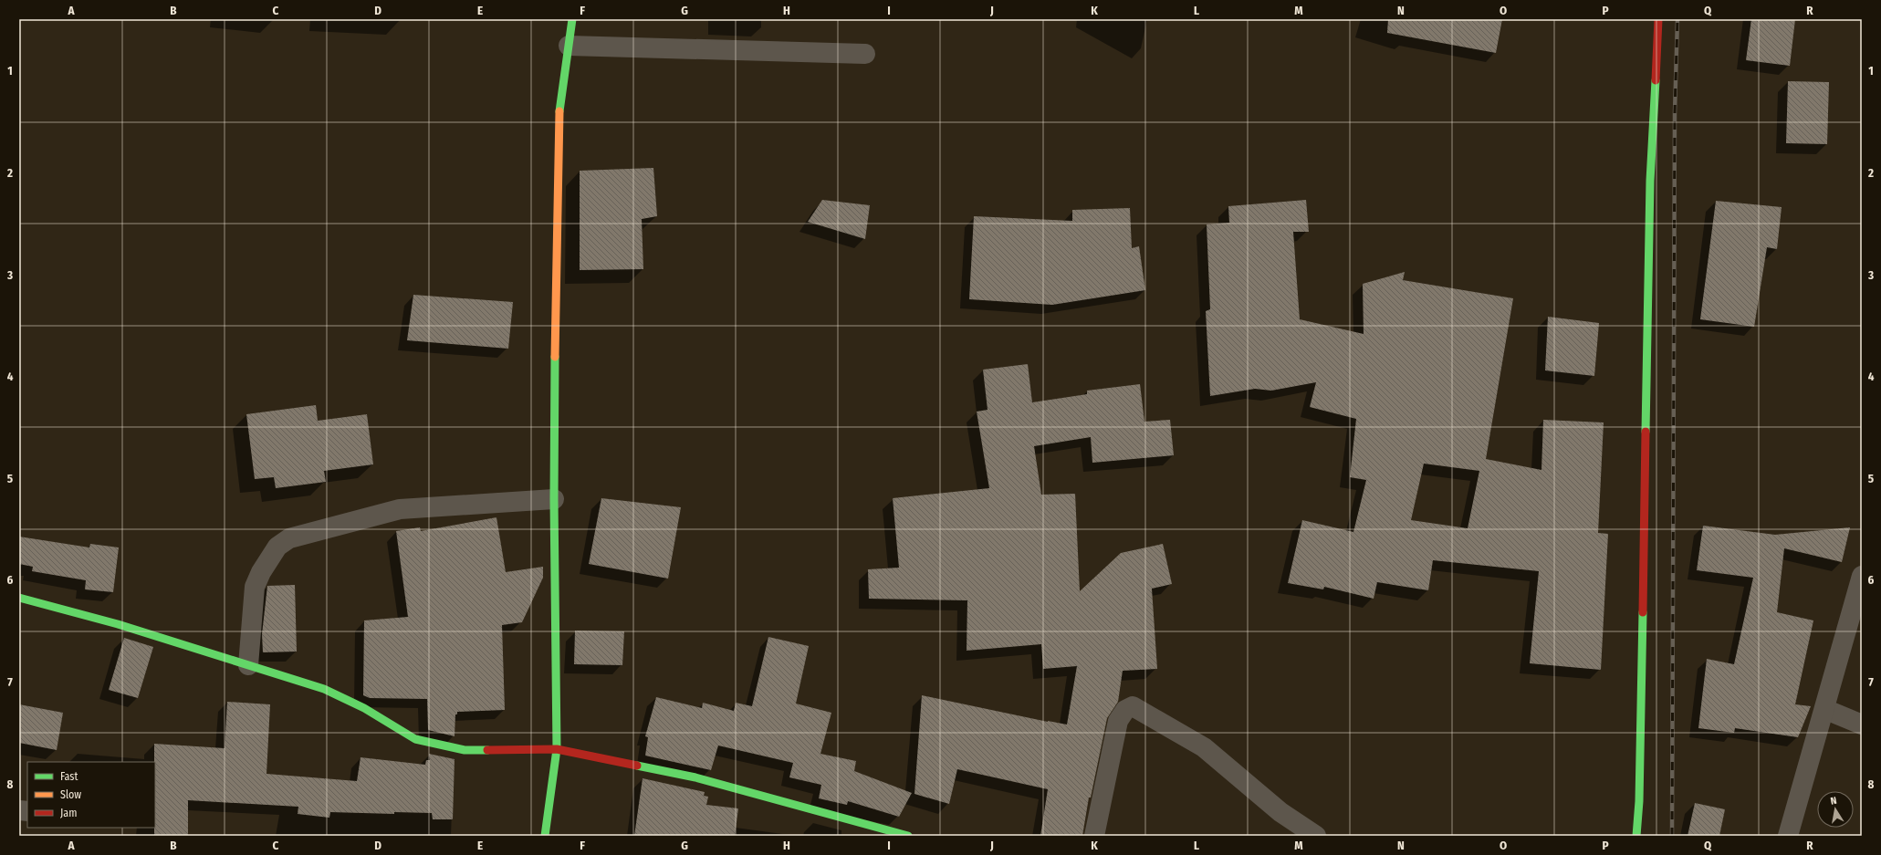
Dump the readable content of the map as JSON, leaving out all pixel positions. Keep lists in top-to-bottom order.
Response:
{
  "legend": ["Fast", "Slow", "Jam"],
  "north": "top",
  "grid": {
    "columns": [
      "A",
      "B",
      "C",
      "D",
      "E",
      "F",
      "G",
      "H",
      "I",
      "J",
      "K",
      "L",
      "M",
      "N",
      "O",
      "P",
      "Q",
      "R"
    ],
    "rows": [
      "1",
      "2",
      "3",
      "4",
      "5",
      "6",
      "7",
      "8"
    ]
  }
}
